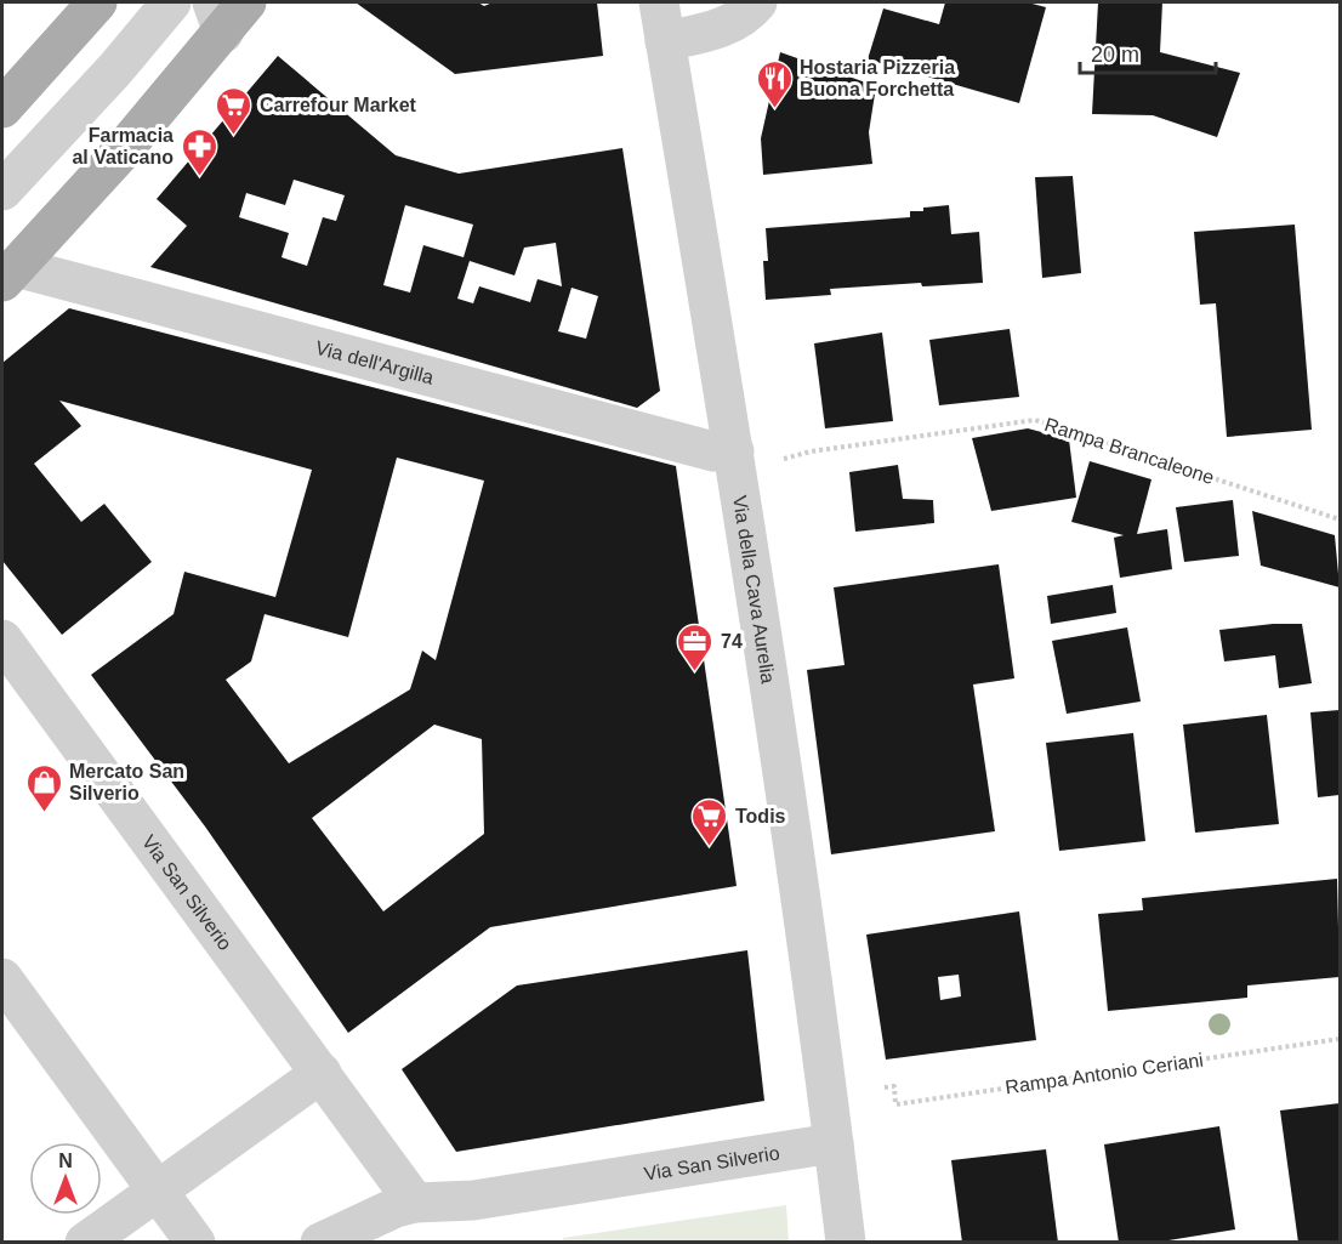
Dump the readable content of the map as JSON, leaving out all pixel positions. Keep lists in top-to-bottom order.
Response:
{
  "streets": {
    "street": ["Via dell'Argilla", "Via della Cava Aurelia", "Via San Silverio"],
    "path": ["Rampa Brancaleone", "Rampa Antonio Ceriani"]
  },
  "crossings": [
    ["Via dell'Argilla", "Via della Cava Aurelia"],
    ["Via della Cava Aurelia", "Via San Silverio"]
  ],
  "places": {
    "restaurant": ["Hostaria Pizzeria Buona Forchetta"],
    "supermarket": ["Carrefour Market", "Todis"],
    "pharmacy": ["Farmacia al Vaticano"],
    "office": ["74"],
    "shop": ["Mercato San Silverio"]
  },
  "scale_bar": "20 m",
  "north": "top"
}
